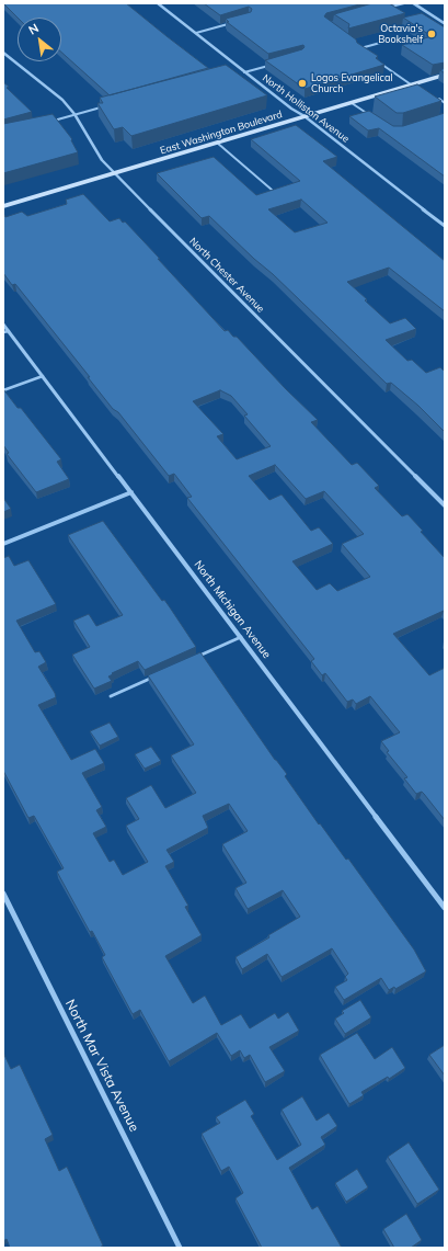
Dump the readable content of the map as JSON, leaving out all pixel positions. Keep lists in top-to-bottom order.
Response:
{
  "streets": {
    "main road": ["East Washington Boulevard"],
    "street": [
      "North Holliston Avenue",
      "North Chester Avenue",
      "North Michigan Avenue",
      "North Mar Vista Avenue"
    ]
  },
  "crossings": [
    ["North Holliston Avenue", "East Washington Boulevard"],
    ["East Washington Boulevard", "North Chester Avenue"]
  ],
  "places": ["Octavia's Bookshelf", "Logos Evangelical Church"],
  "north": "top left"
}
